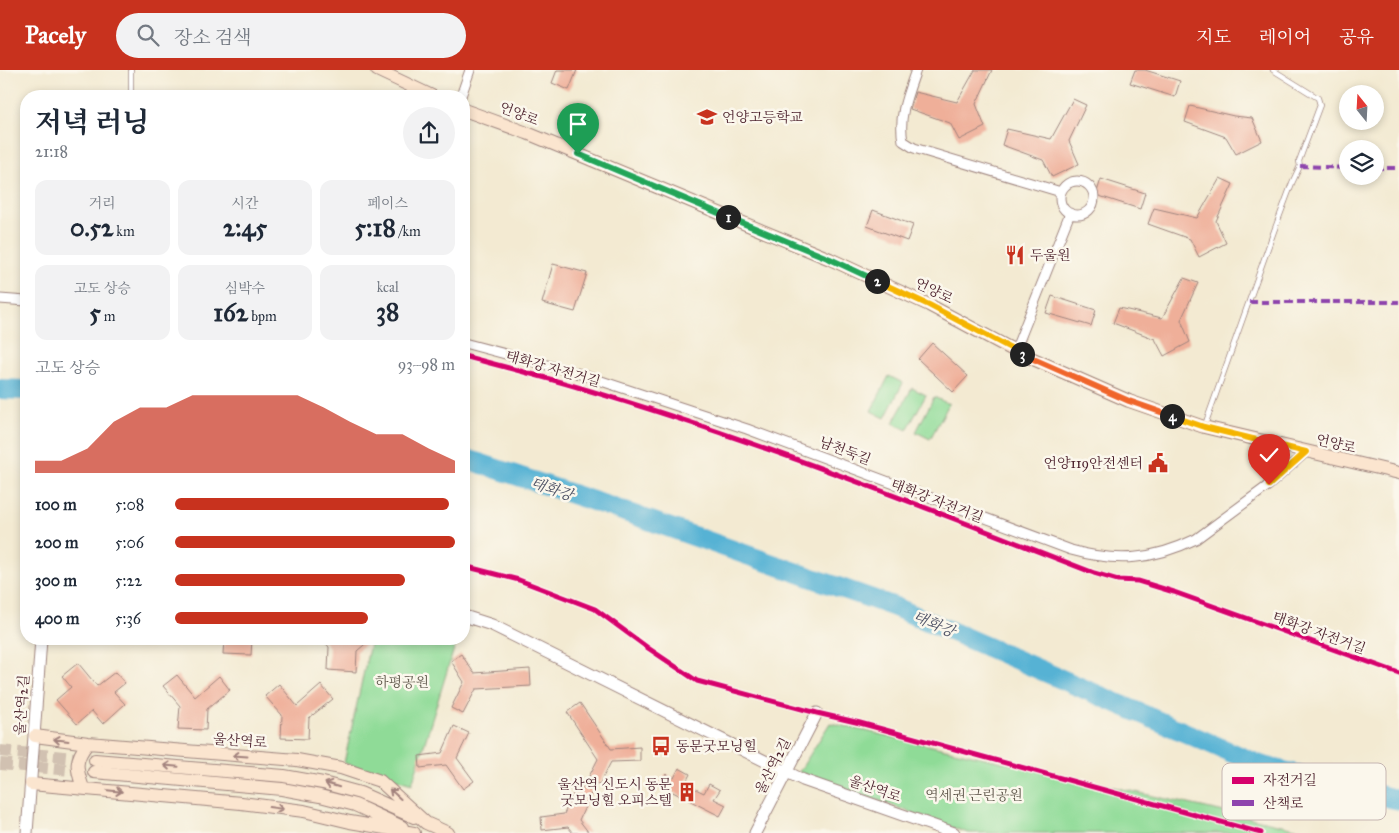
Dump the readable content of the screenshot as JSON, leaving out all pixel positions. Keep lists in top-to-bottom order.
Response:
{
  "streets": {
    "main road": ["언양로", "울산역로"],
    "street": ["남천둑길", "울산역2길"],
    "cycle path": ["태화강 자전거길"]
  },
  "crossings": [
    ["언양로", "남천둑길"],
    ["울산역2길", "울산역로"]
  ],
  "water": ["태화강"],
  "parks": ["하평공원", "역세권 근린공원"],
  "places": {
    "school or university": ["언양고등학교"],
    "restaurant": ["두울원"],
    "public building": ["언양119안전센터"],
    "bus stop": ["동문굿모닝힐"],
    "building": ["울산역 신도시 동문 굿모닝힐 오피스텔"]
  },
  "legend": ["자전거길", "산책로"],
  "north": "top",
  "page": {
    "header": "Pacely",
    "search": "장소 검색",
    "nav": ["지도", "레이어", "공유"],
    "heading": ["저녁 러닝", "21:18"],
    "stats": [
      ["거리", "0.52 km"],
      ["시간", "2:45"],
      ["페이스", "5:18 /km"],
      ["고도 상승", "5 m"],
      ["심박수", "162 bpm"],
      ["kcal", "38"]
    ],
    "pins": [
      "1",
      "2",
      "3",
      "4"
    ],
    "chart": ["고도 상승", "93–98 m"],
    "list": [
      {
        "name": "100 m",
        "note": "5:08"
      },
      {
        "name": "200 m",
        "note": "5:06"
      },
      {
        "name": "300 m",
        "note": "5:22"
      },
      {
        "name": "400 m",
        "note": "5:36"
      }
    ]
  }
}
